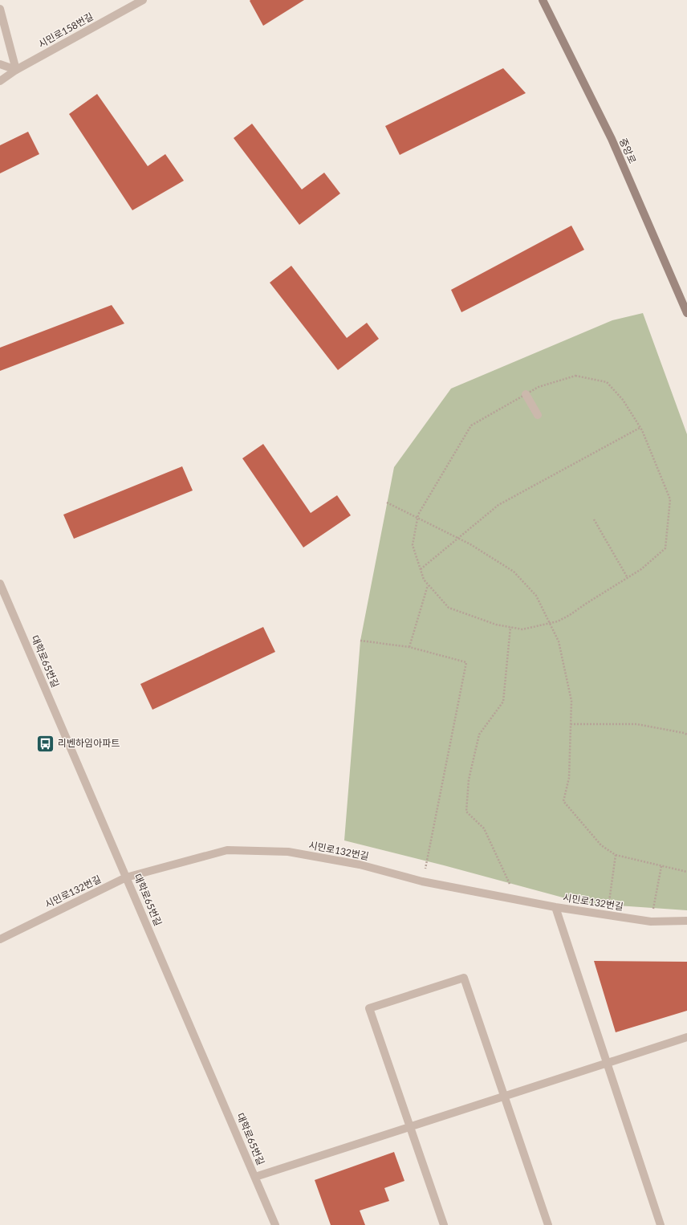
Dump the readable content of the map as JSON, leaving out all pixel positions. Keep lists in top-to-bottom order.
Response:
{
  "streets": {
    "street": [
      "시민로158번길",
      "중앙로",
      "대학로65번길",
      "시민로132번길"
    ]
  },
  "crossings": [
    ["대학로65번길", "시민로132번길"]
  ],
  "places": {
    "bus stop": ["리벤하임아파트"]
  }
}
